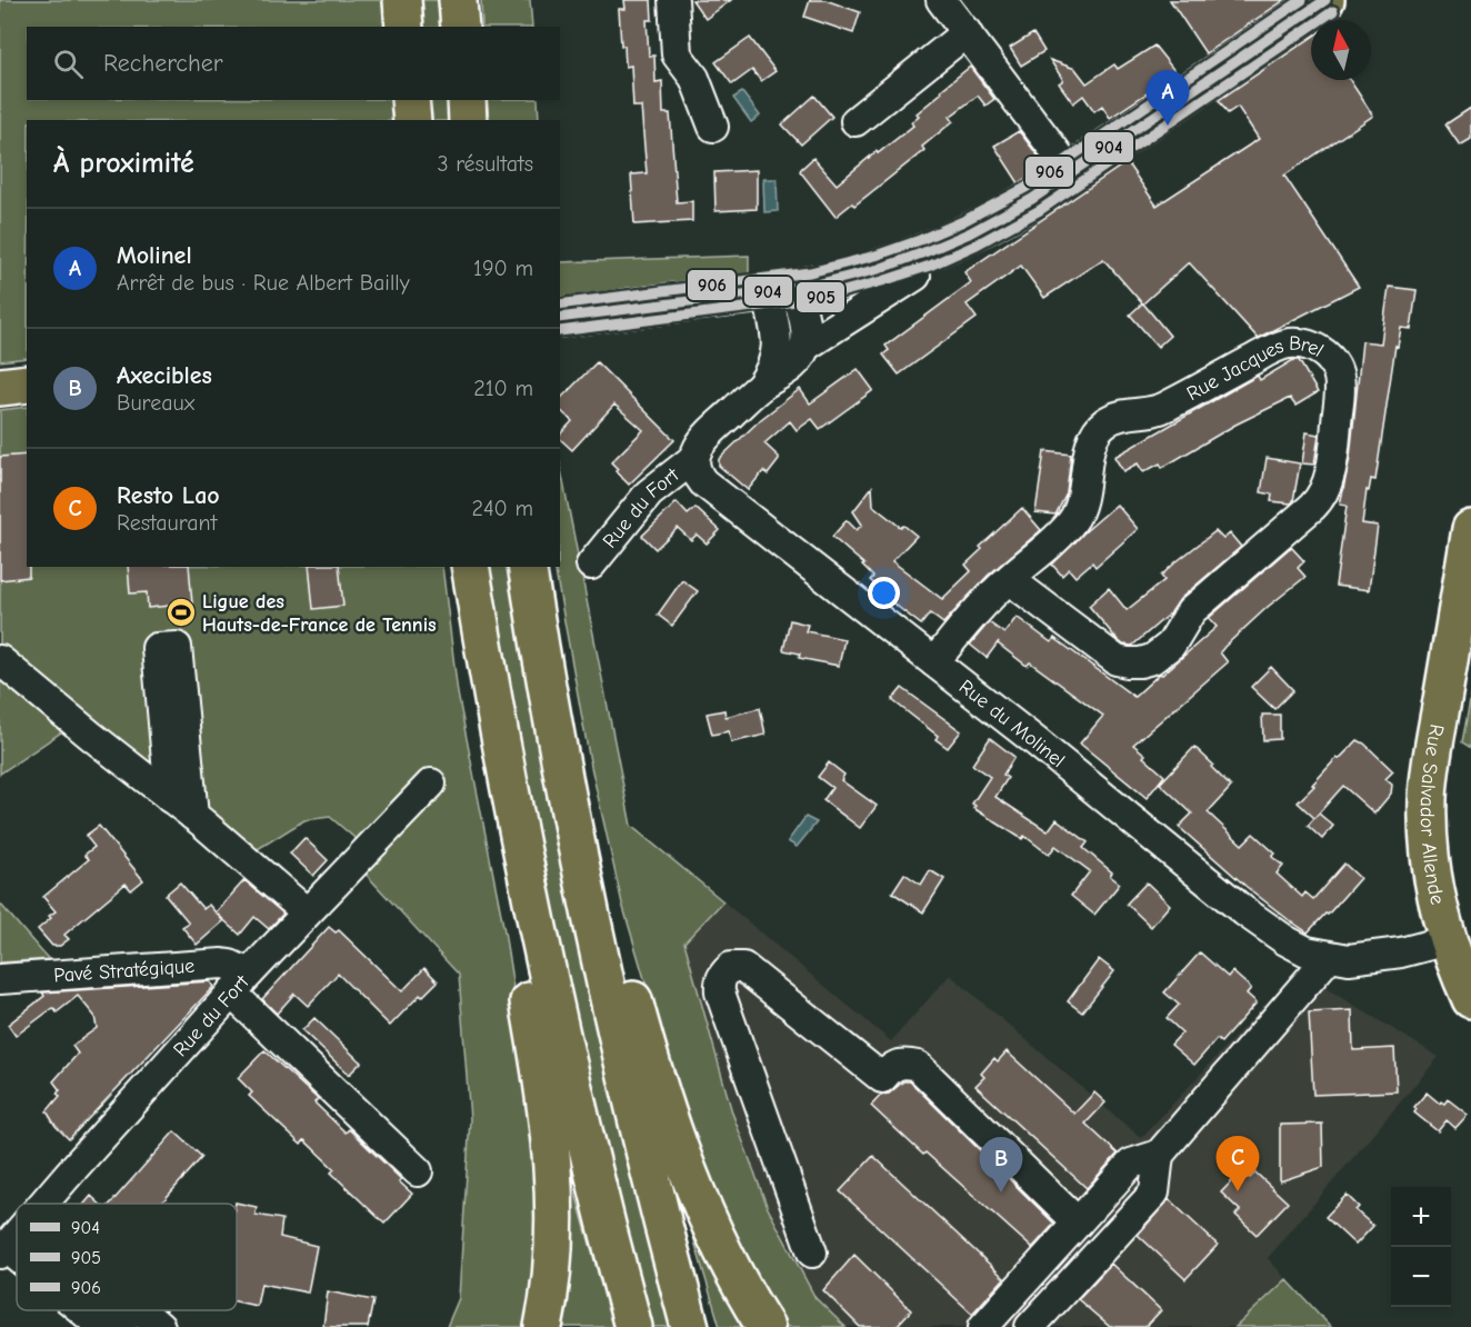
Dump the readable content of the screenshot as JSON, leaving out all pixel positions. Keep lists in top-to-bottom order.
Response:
{
  "streets": {
    "main road": ["Rue Salvador Allende"],
    "street": [
      "Rue Jacques Brel",
      "Rue du Fort",
      "Rue du Molinel",
      "Pavé Stratégique"
    ]
  },
  "crossings": [
    ["Rue Jacques Brel", "Rue du Molinel"],
    ["Rue du Fort", "Rue du Molinel"],
    ["Rue du Fort", "Pavé Stratégique"],
    ["Rue du Molinel", "Rue Salvador Allende"]
  ],
  "places": {
    "sports": ["Ligue des Hauts-de-France de Tennis"]
  },
  "lines": ["transit line 904", "transit line 906", "transit line 905"],
  "legend": ["904", "905", "906"],
  "north": "top",
  "page": {
    "search": "Rechercher",
    "pins": ["A", "C", "B"],
    "heading": ["À proximité", "3 résultats"],
    "list": [
      {
        "mark": "A",
        "name": "Molinel",
        "note": "Arrêt de bus · Rue Albert Bailly",
        "value": "190 m"
      },
      {
        "mark": "B",
        "name": "Axecibles",
        "note": "Bureaux",
        "value": "210 m"
      },
      {
        "mark": "C",
        "name": "Resto Lao",
        "note": "Restaurant",
        "value": "240 m"
      }
    ],
    "map_buttons": ["+", "−"]
  }
}
